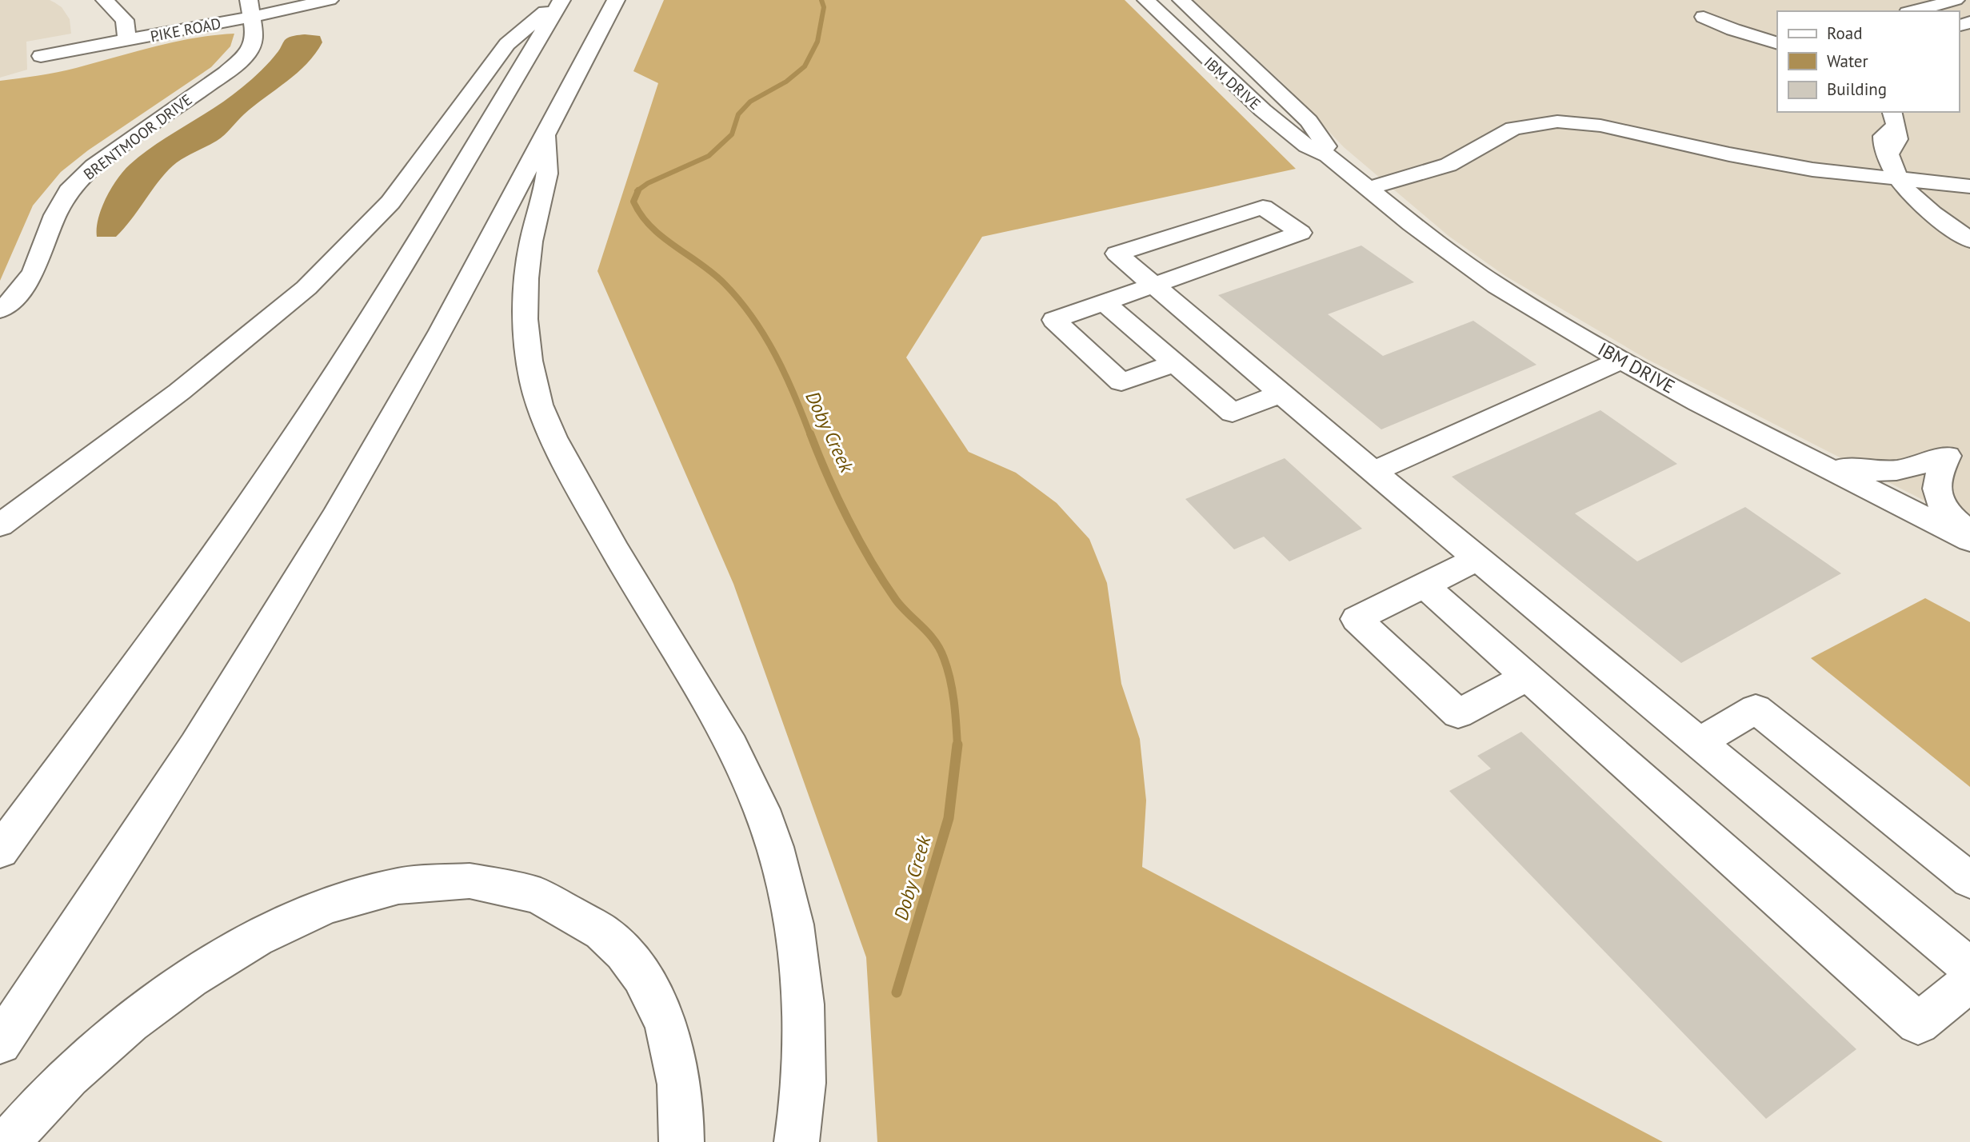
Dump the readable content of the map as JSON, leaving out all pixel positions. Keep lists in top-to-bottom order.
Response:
{
  "streets": {
    "main road": ["PIKE ROAD", "IBM DRIVE", "BRENTMOOR DRIVE"]
  },
  "crossings": [
    ["PIKE ROAD", "BRENTMOOR DRIVE"]
  ],
  "water": ["Doby Creek"],
  "legend": ["Road", "Water", "Building"]
}
